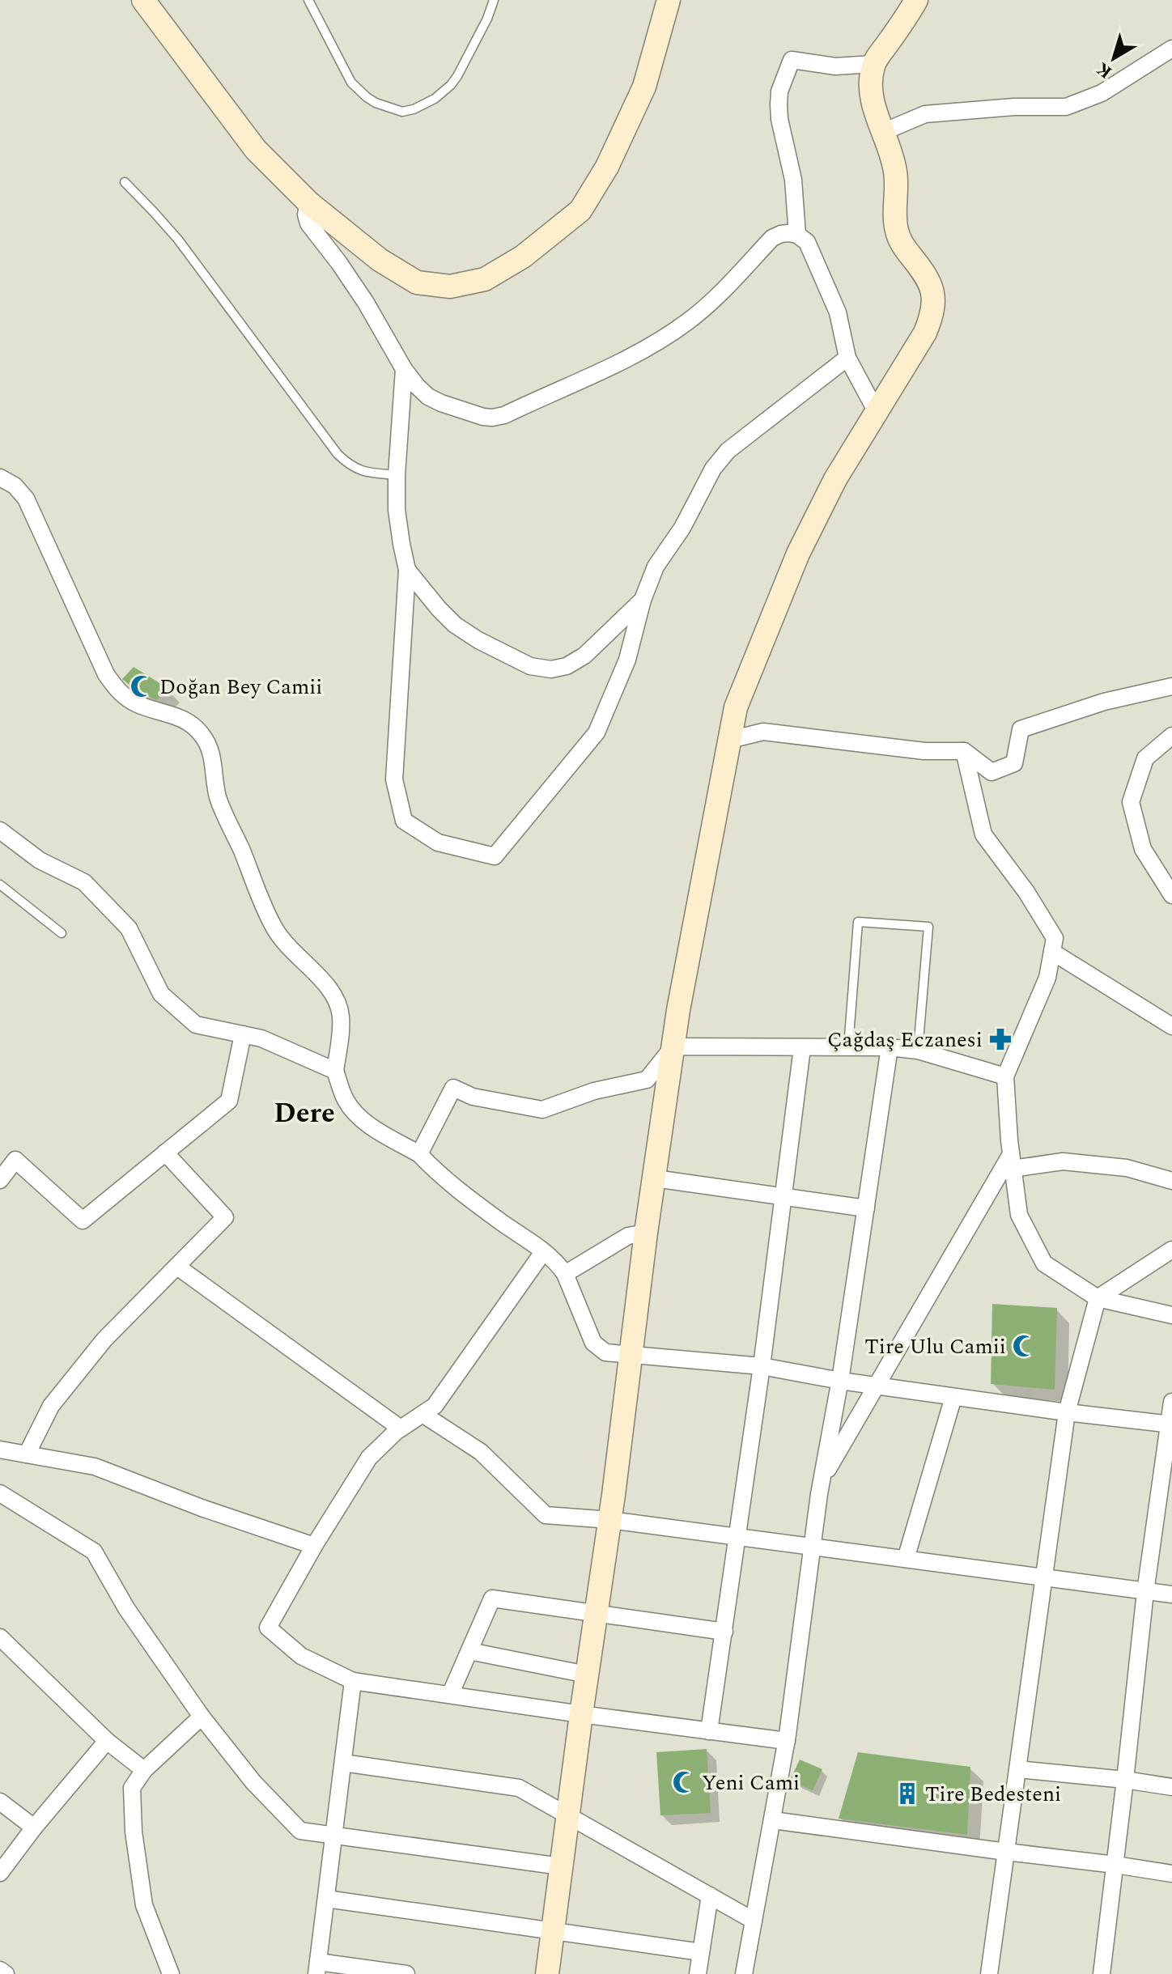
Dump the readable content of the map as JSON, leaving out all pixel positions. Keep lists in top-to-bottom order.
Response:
{
  "districts": ["Dere"],
  "places": {
    "mosque": ["Doğan Bey Camii", "Tire Ulu Camii", "Yeni Cami"],
    "pharmacy": ["Çağdaş Eczanesi"],
    "building": ["Tire Bedesteni"]
  },
  "north": "bottom left"
}
